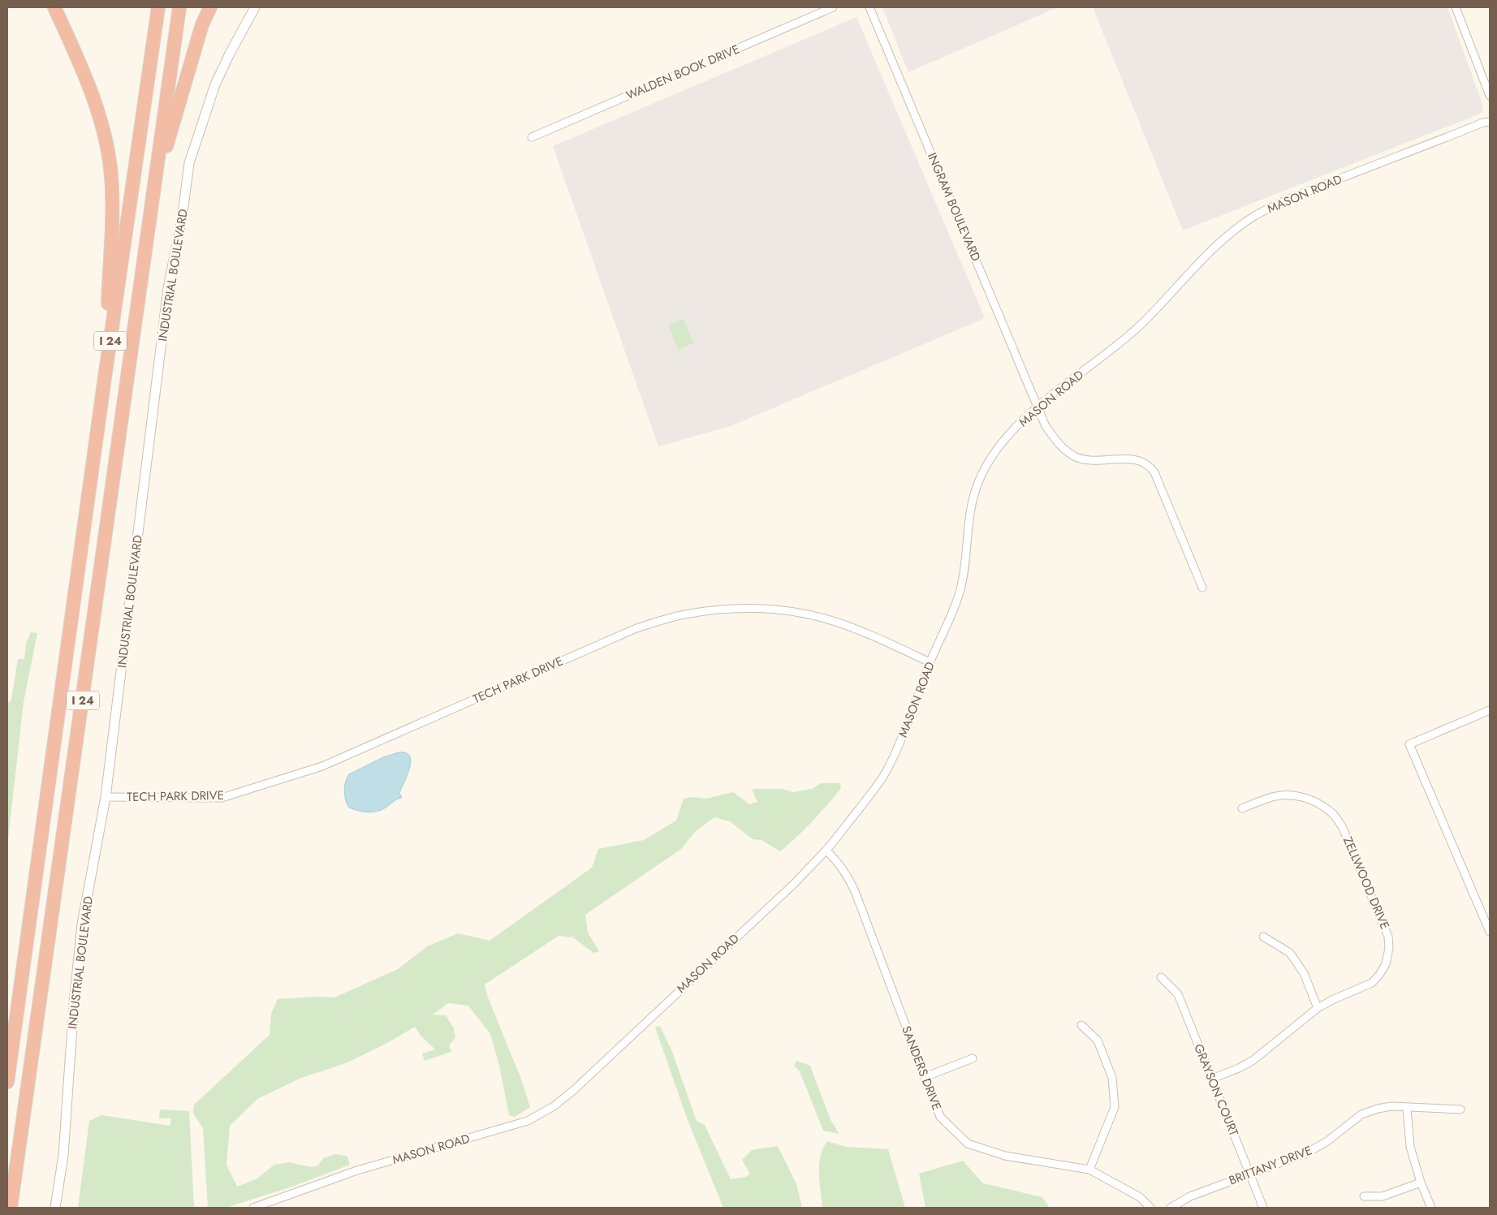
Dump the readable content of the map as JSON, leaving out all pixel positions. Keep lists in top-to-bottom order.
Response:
{
  "streets": {
    "highway": ["I 24"],
    "street": [
      "WALDEN BOOK DRIVE",
      "MASON ROAD",
      "INGRAM BOULEVARD",
      "INDUSTRIAL BOULEVARD",
      "TECH PARK DRIVE",
      "ZELLWOOD DRIVE",
      "SANDERS DRIVE",
      "GRAYSON COURT",
      "BRITTANY DRIVE"
    ]
  },
  "crossings": [
    ["MASON ROAD", "INGRAM BOULEVARD"],
    ["MASON ROAD", "TECH PARK DRIVE"],
    ["MASON ROAD", "SANDERS DRIVE"],
    ["INDUSTRIAL BOULEVARD", "TECH PARK DRIVE"],
    ["ZELLWOOD DRIVE", "GRAYSON COURT"],
    ["GRAYSON COURT", "BRITTANY DRIVE"]
  ]
}
